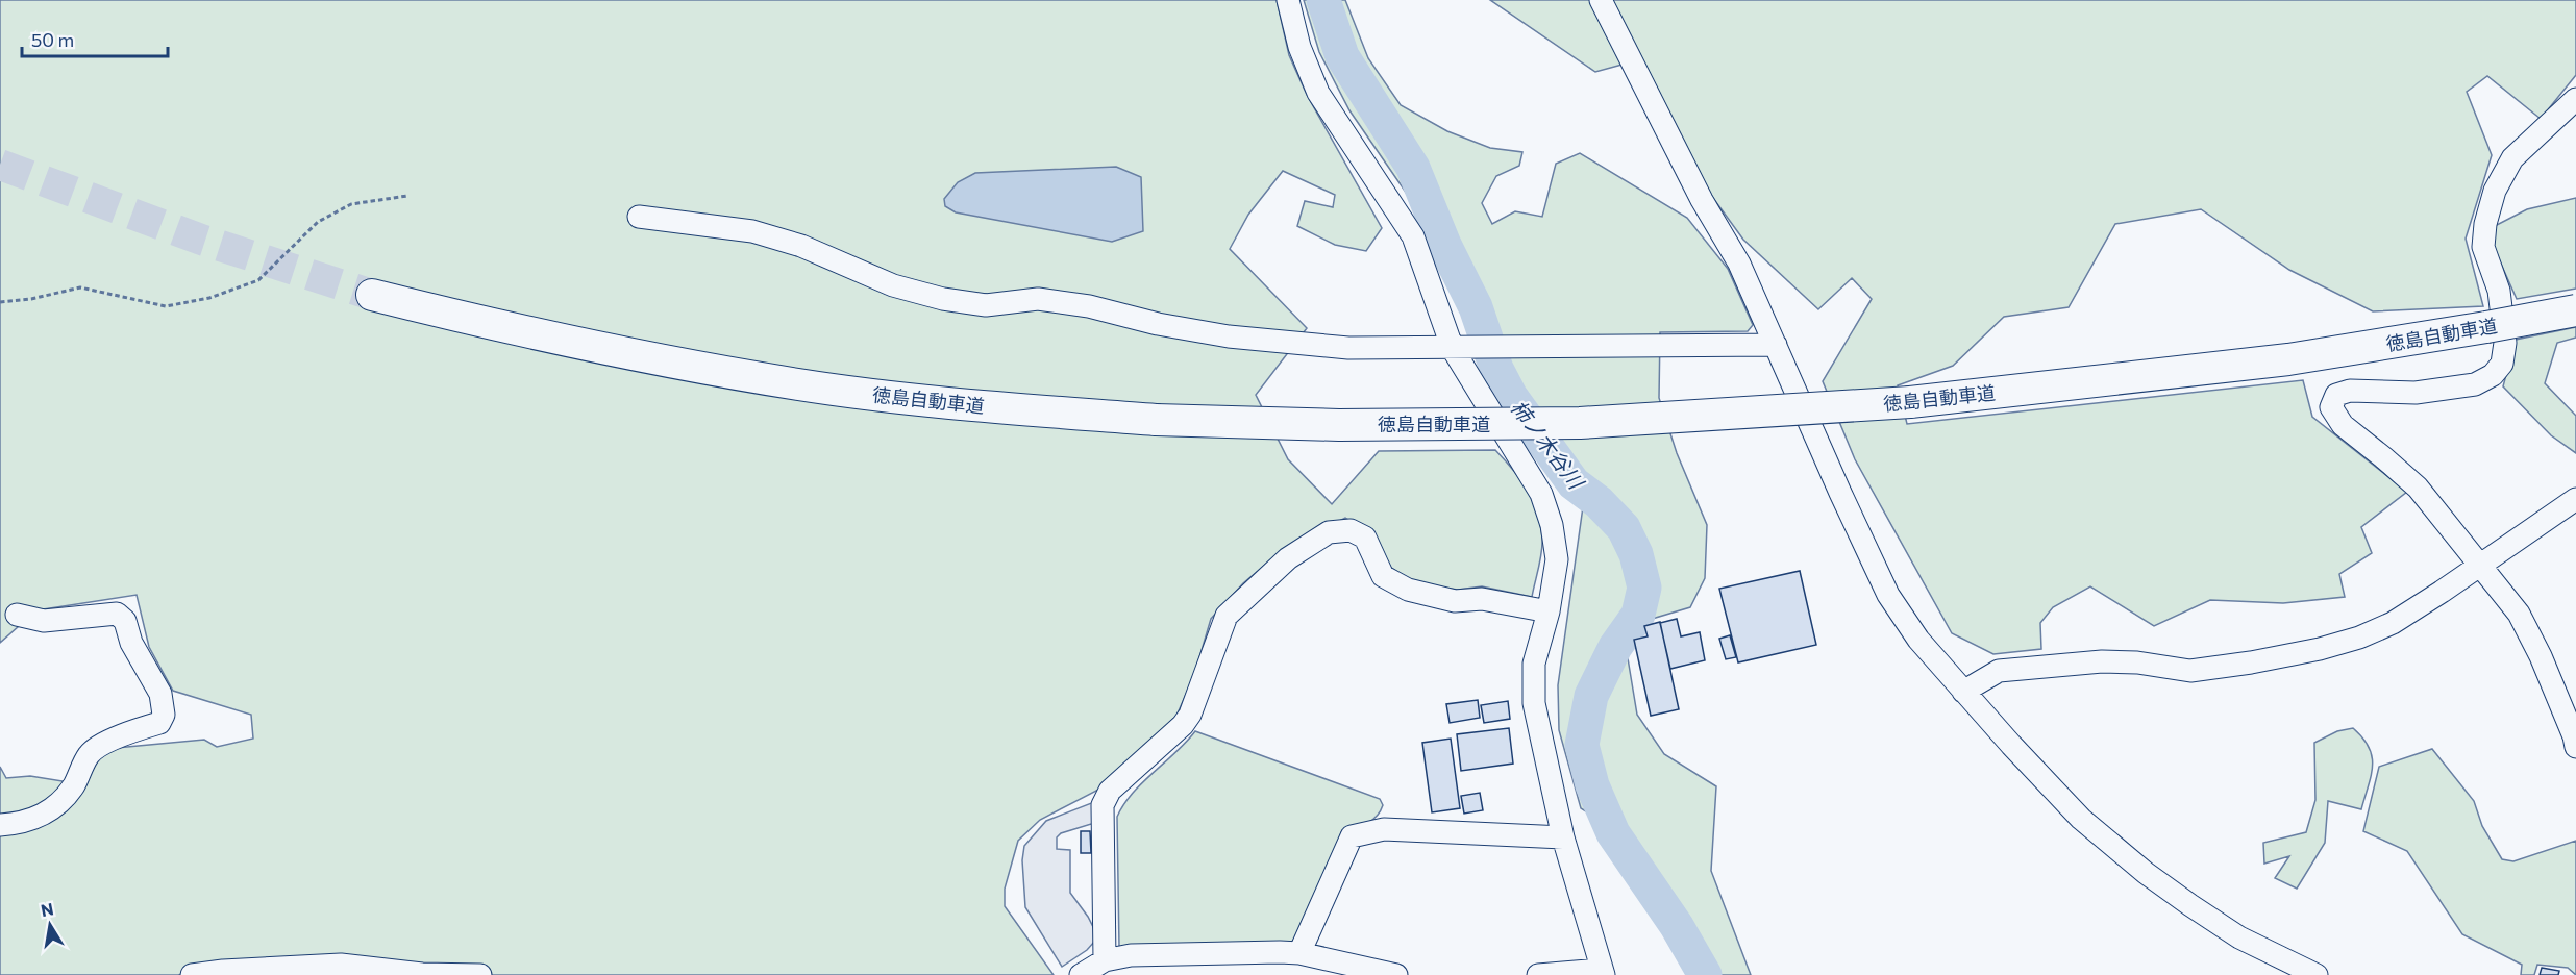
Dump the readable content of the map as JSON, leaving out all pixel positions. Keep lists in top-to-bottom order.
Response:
{
  "streets": {
    "highway": ["徳島自動車道"]
  },
  "water": ["柿ノ木谷川"],
  "scale_bar": "50 m",
  "north": "top"
}
